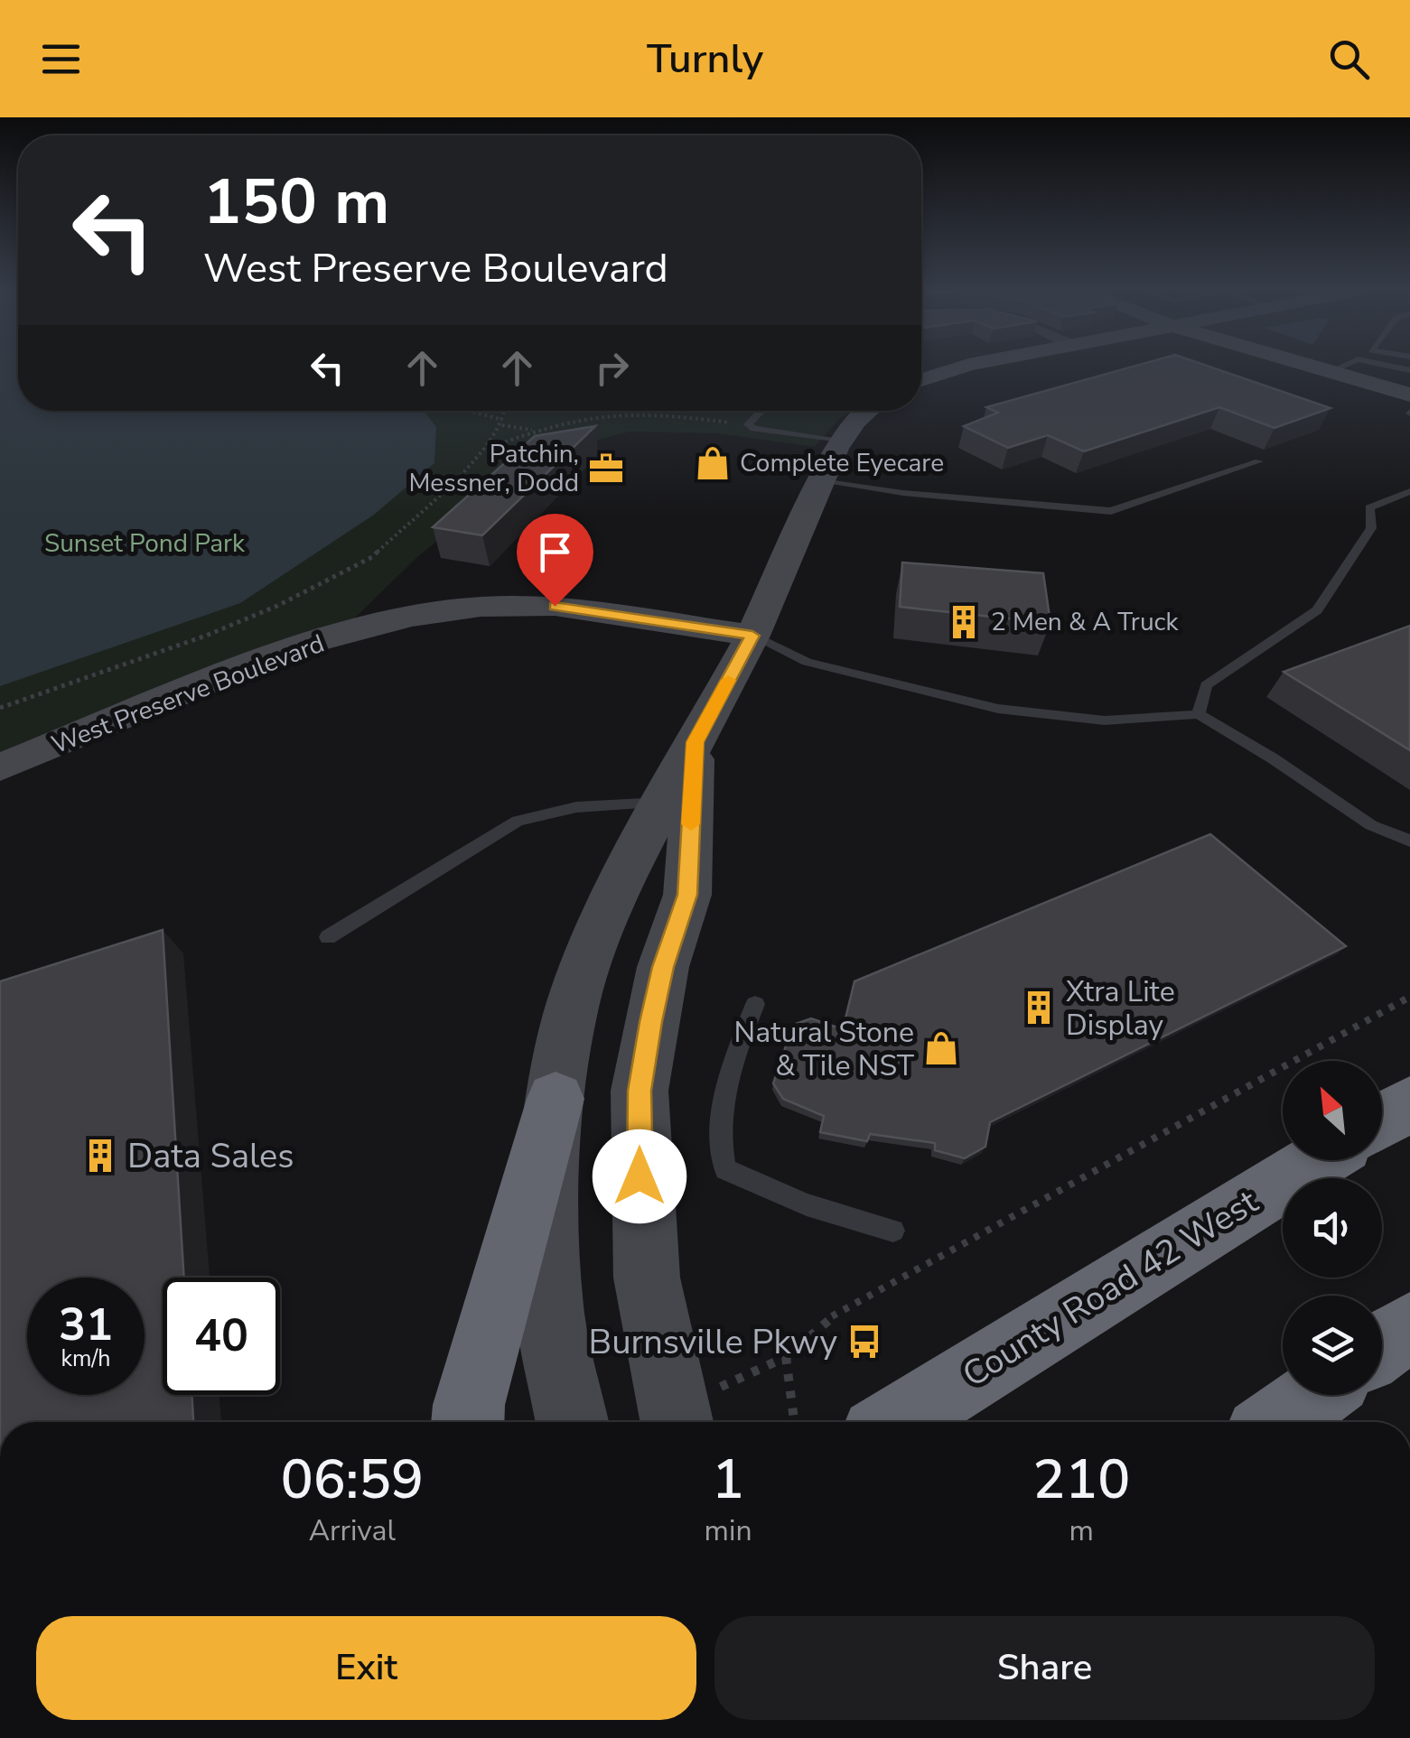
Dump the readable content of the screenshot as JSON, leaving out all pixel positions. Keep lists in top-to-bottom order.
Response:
{
  "streets": {
    "highway": ["County Road 42 West"],
    "street": ["West Preserve Boulevard"]
  },
  "parks": ["Sunset Pond Park"],
  "places": {
    "shop": ["Complete Eyecare", "Natural Stone & Tile NST"],
    "office": ["Patchin, Messner, Dodd"],
    "building": ["2 Men & A Truck", "Xtra Lite Display", "Data Sales"],
    "bus stop": ["Burnsville Pkwy"]
  },
  "north": "top left",
  "page": {
    "header": "Turnly",
    "turn": ["150 m", "West Preserve Boulevard"],
    "speed": "31 km/h",
    "limit": "40",
    "eta": [
      "06:59",
      "Arrival",
      "1",
      "min",
      "210",
      "m"
    ],
    "buttons": ["Exit", "Share"]
  }
}
